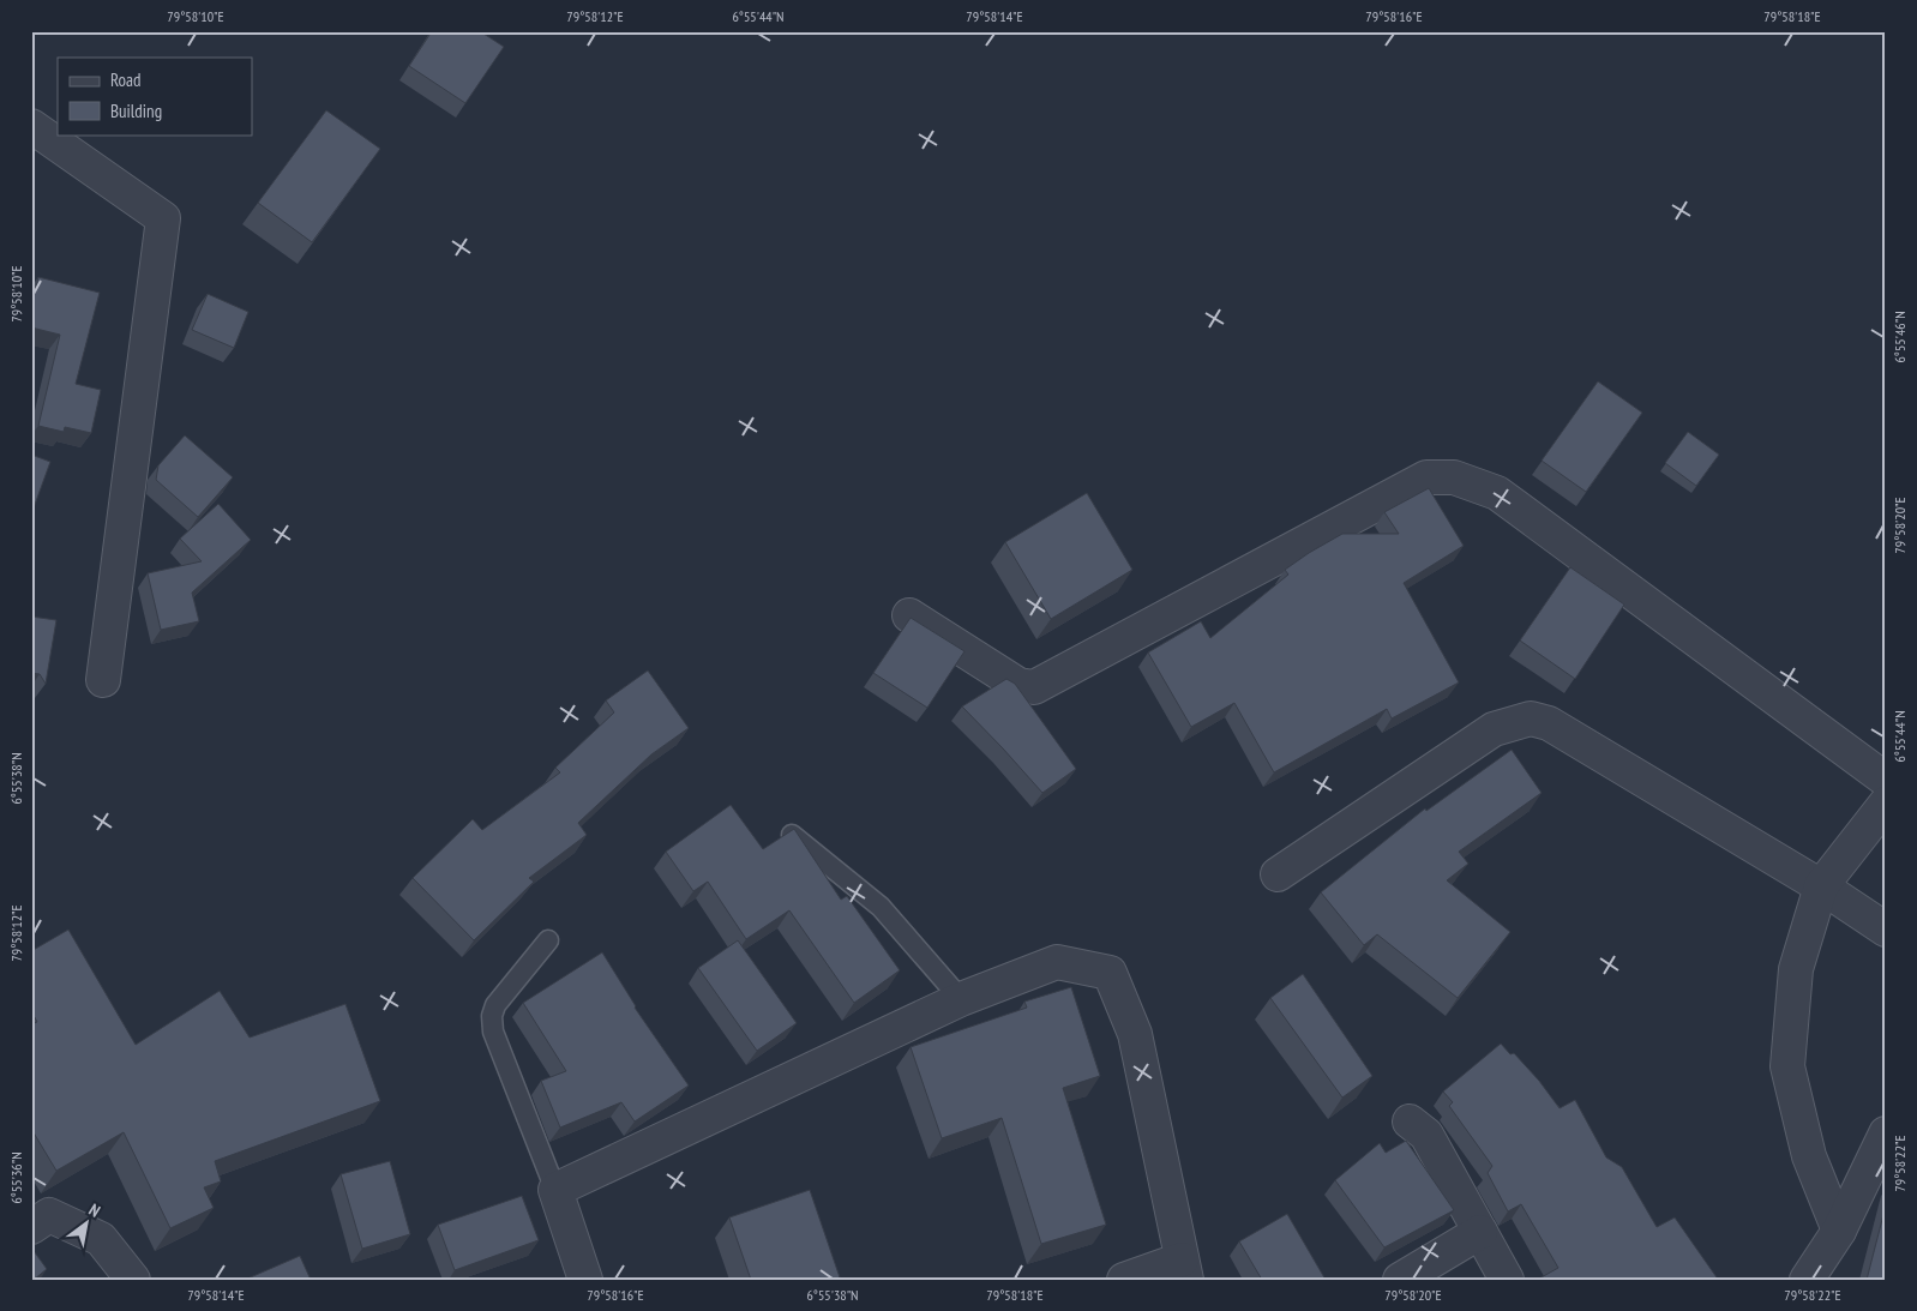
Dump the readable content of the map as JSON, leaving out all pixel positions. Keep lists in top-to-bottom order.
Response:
{
  "legend": ["Road", "Building"],
  "north": "top right",
  "coordinates": [
    "79°58'10\"E",
    "79°58'12\"E",
    "6°55'44\"N",
    "79°58'14\"E",
    "79°58'16\"E",
    "79°58'18\"E",
    "6°55'46\"N",
    "79°58'20\"E",
    "6°55'38\"N",
    "79°58'22\"E",
    "6°55'36\"N"
  ]
}
